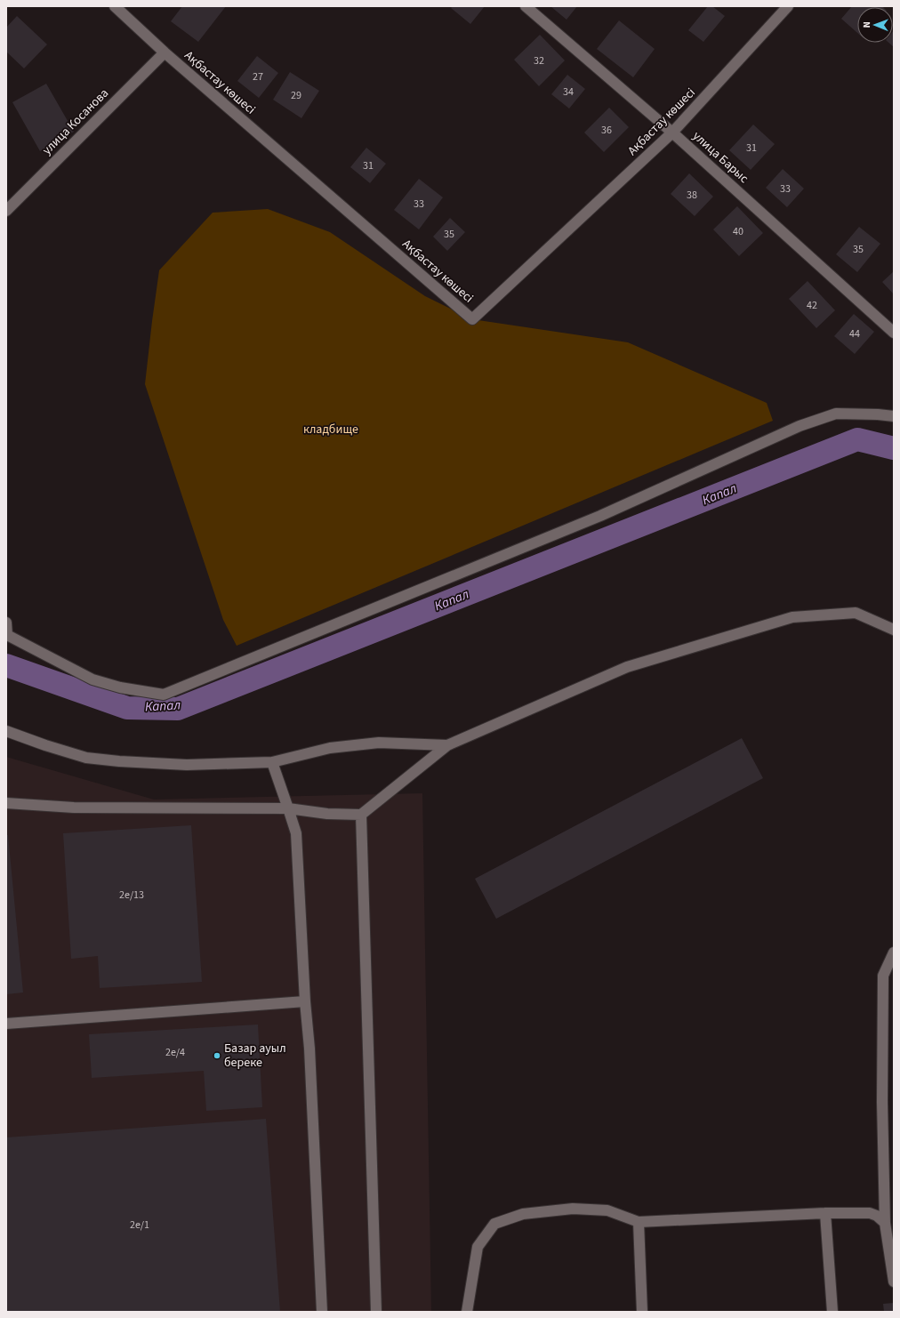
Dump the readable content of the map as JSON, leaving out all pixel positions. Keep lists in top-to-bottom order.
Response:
{
  "streets": {
    "street": ["Ақбастау көшесі", "улица Косанова", "улица Барыс"]
  },
  "crossings": [
    ["Ақбастау көшесі", "улица Косанова"],
    ["Ақбастау көшесі", "улица Барыс"]
  ],
  "water": ["Капал"],
  "parks": ["кладбище"],
  "places": ["Базар ауыл береке"],
  "house_numbers": [
    "32",
    "27",
    "34",
    "29",
    "36",
    "31",
    "31",
    "33",
    "38",
    "33",
    "40",
    "35",
    "35",
    "42",
    "44",
    "2е/13",
    "2е/4",
    "2е/1"
  ],
  "north": "left"
}
